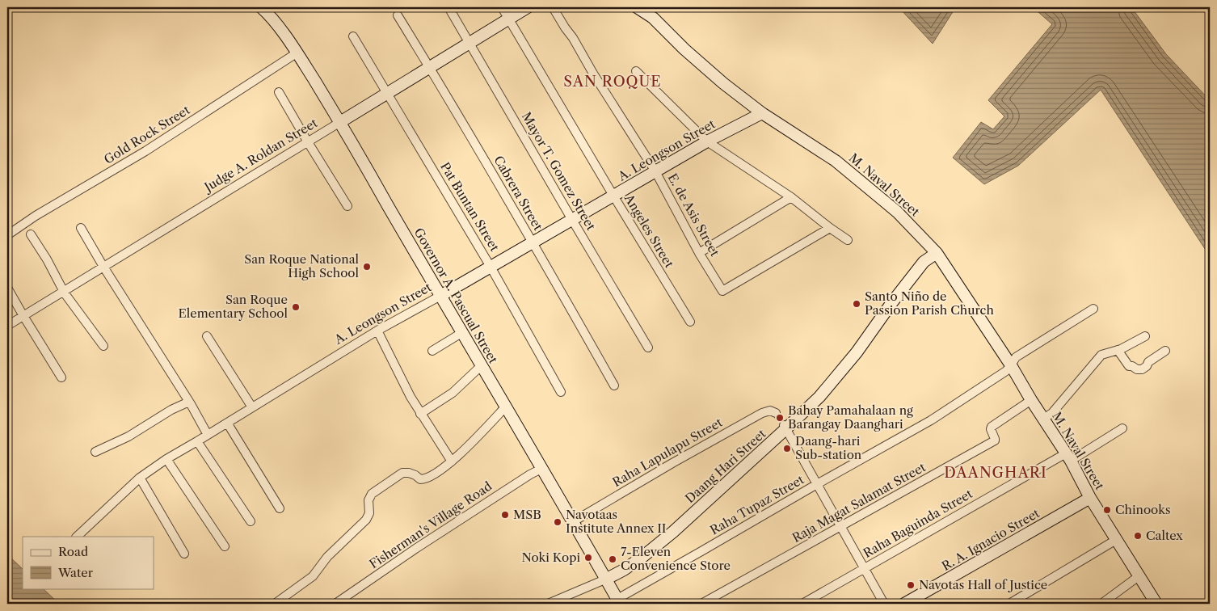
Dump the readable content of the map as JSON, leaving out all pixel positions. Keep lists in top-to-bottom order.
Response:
{
  "streets": {
    "main road": [
      "A. Leongson Street",
      "Judge A. Roldan Street",
      "M. Naval Street",
      "Governor A. Pascual Street",
      "Daang Hari Street",
      "R. A. Ignacio Street"
    ],
    "street": [
      "Gold Rock Street",
      "Mayor T. Gomez Street",
      "Cabrera Street",
      "Pat Buntan Street",
      "E. de Asis Street",
      "Angeles Street",
      "Raha Lapulapu Street",
      "Raja Magat Salamat Street",
      "Raha Tupaz Street",
      "Raha Baguinda Street",
      "Fisherman's Village Road"
    ]
  },
  "crossings": [
    ["Gold Rock Street", "Governor A. Pascual Street"],
    ["A. Leongson Street", "Mayor T. Gomez Street"],
    ["A. Leongson Street", "M. Naval Street"],
    ["A. Leongson Street", "Cabrera Street"],
    ["A. Leongson Street", "Pat Buntan Street"],
    ["A. Leongson Street", "E. de Asis Street"],
    ["A. Leongson Street", "Angeles Street"],
    ["A. Leongson Street", "Governor A. Pascual Street"],
    ["Judge A. Roldan Street", "Mayor T. Gomez Street"],
    ["Judge A. Roldan Street", "Cabrera Street"],
    ["Judge A. Roldan Street", "Pat Buntan Street"],
    ["Judge A. Roldan Street", "Angeles Street"],
    ["Judge A. Roldan Street", "Governor A. Pascual Street"],
    ["M. Naval Street", "Daang Hari Street"],
    ["M. Naval Street", "Raja Magat Salamat Street"],
    ["M. Naval Street", "Raha Tupaz Street"],
    ["M. Naval Street", "Raha Baguinda Street"],
    ["M. Naval Street", "R. A. Ignacio Street"],
    ["Governor A. Pascual Street", "Raha Lapulapu Street"],
    ["Governor A. Pascual Street", "Daang Hari Street"],
    ["Governor A. Pascual Street", "Raha Tupaz Street"],
    ["Governor A. Pascual Street", "Fisherman's Village Road"]
  ],
  "districts": ["SAN ROQUE", "DAANGHARI"],
  "places": [
    "San Roque National High School",
    "Santo Niño de Passion Parish Church",
    "San Roque Elementary School",
    "Bahay Pamahalaan ng Barangay Daanghari",
    "Daang-hari Sub-station",
    "Chinooks",
    "MSB",
    "Navotaas Institute Annex II",
    "Caltex",
    "Noki Kopi",
    "7-Eleven Convenience Store",
    "Navotas Hall of Justice"
  ],
  "legend": ["Road", "Water"]
}
